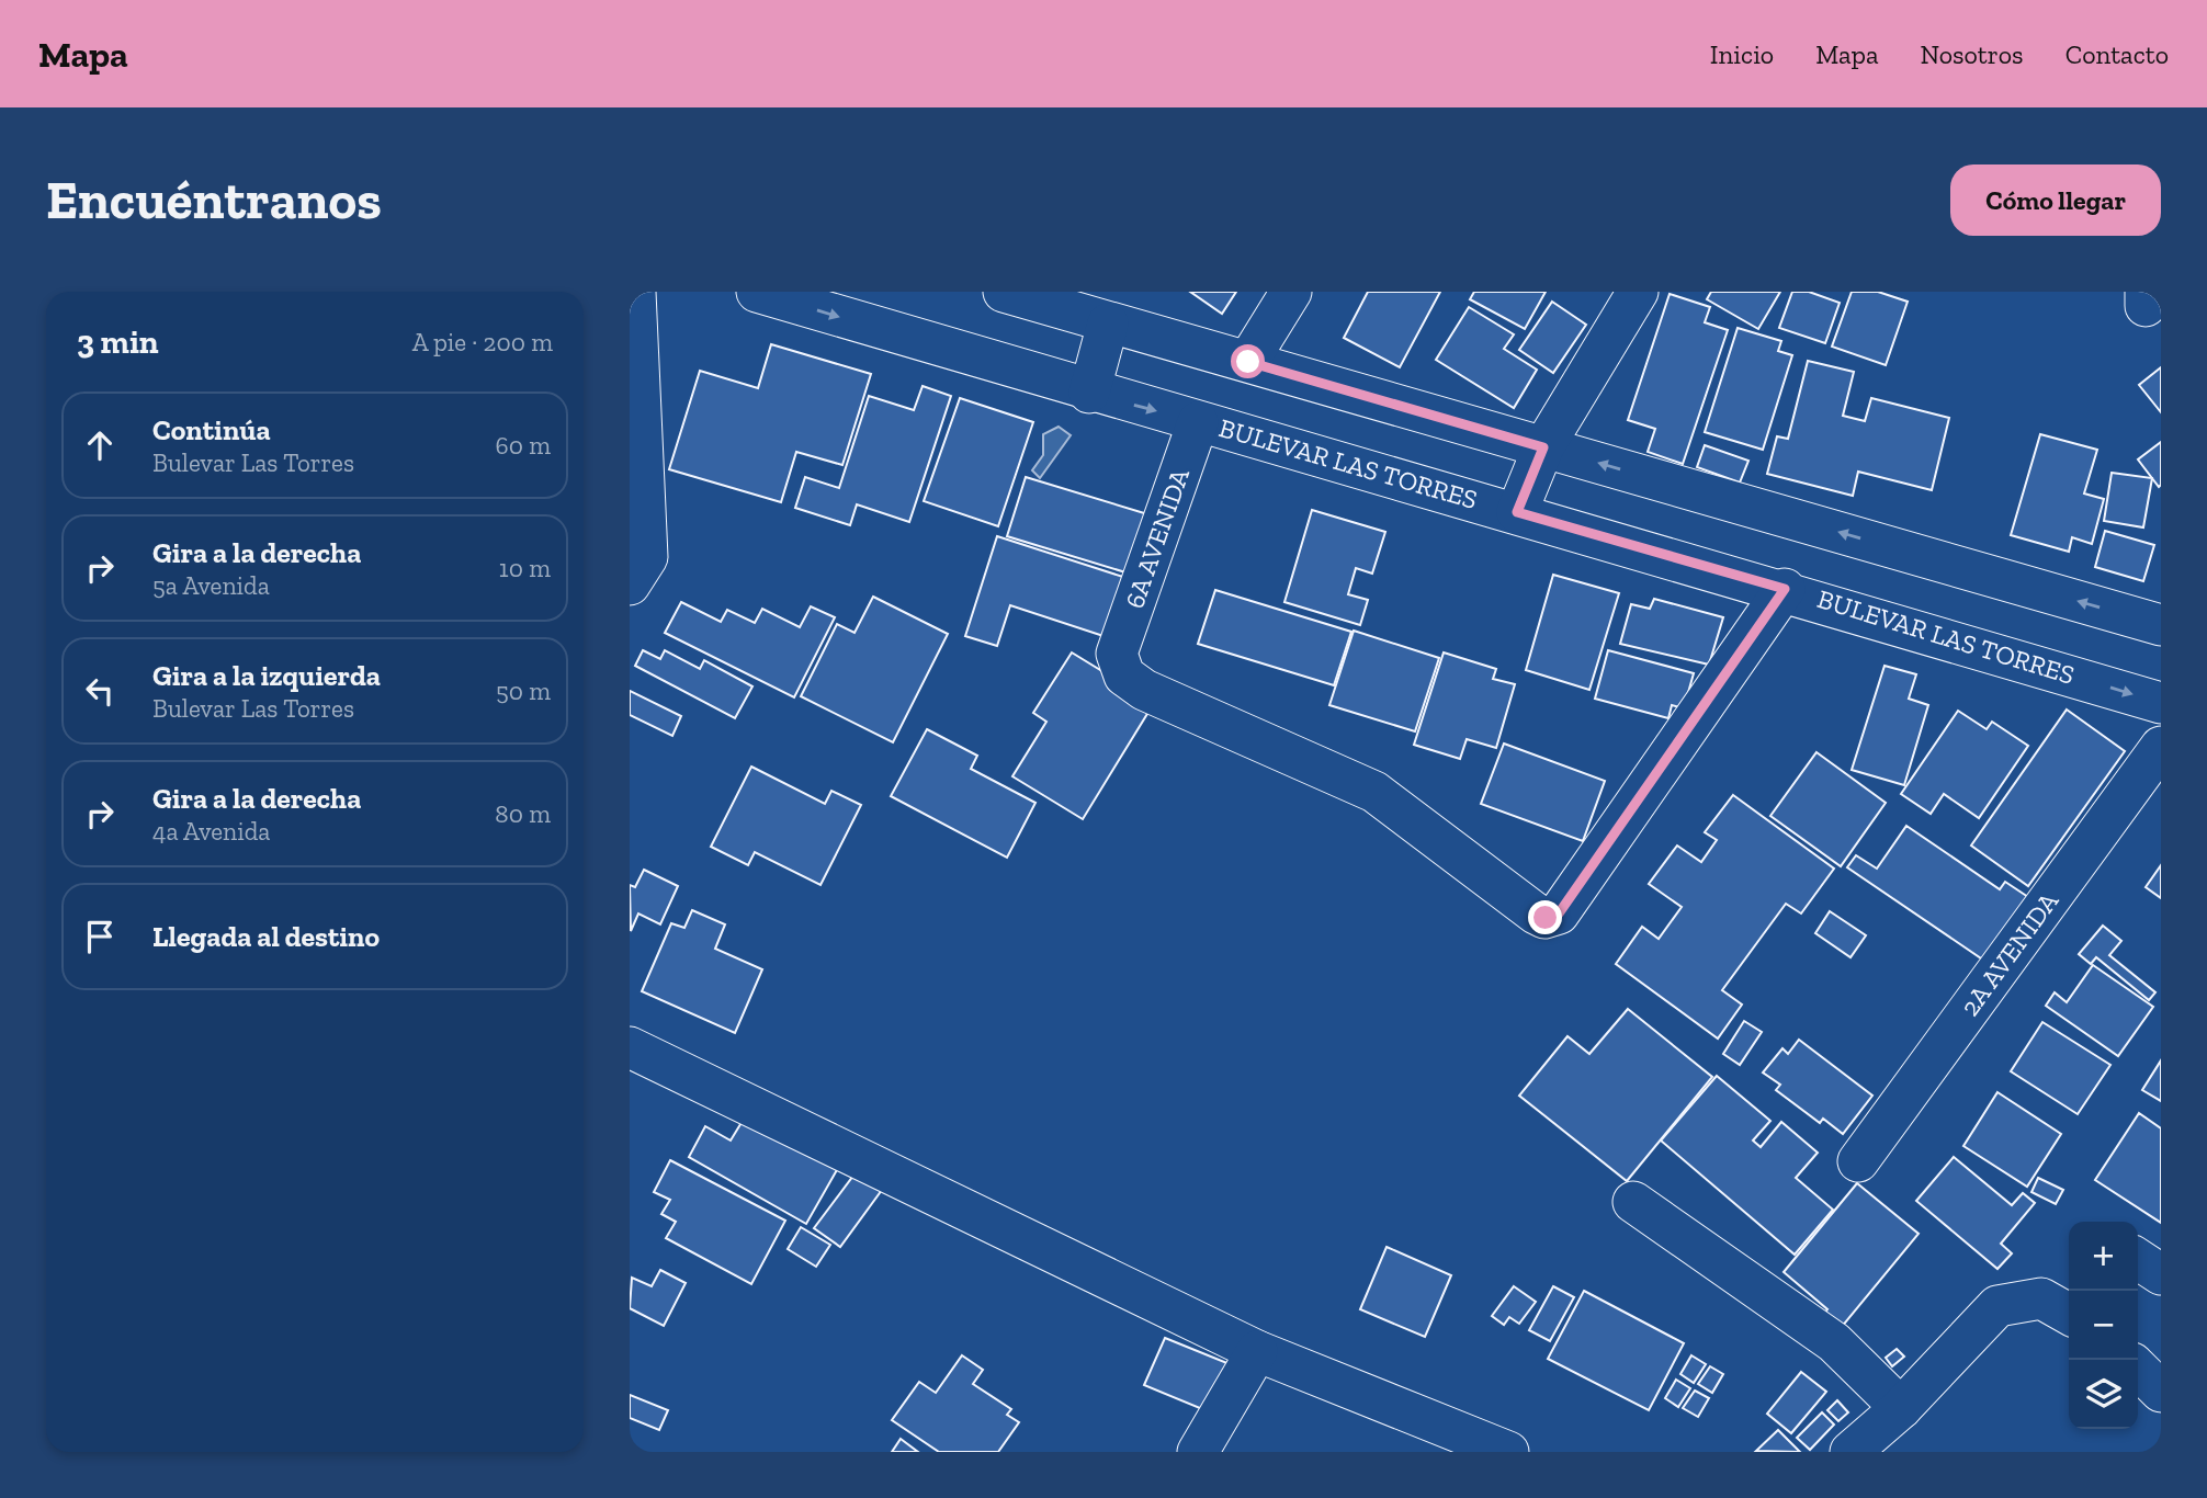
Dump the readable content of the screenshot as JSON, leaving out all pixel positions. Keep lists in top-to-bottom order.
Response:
{
  "streets": {
    "street": ["BULEVAR LAS TORRES", "6A AVENIDA", "2A AVENIDA"]
  },
  "crossings": [
    ["BULEVAR LAS TORRES", "6A AVENIDA"]
  ],
  "page": {
    "header": "Mapa",
    "nav": [
      "Inicio",
      "Mapa",
      "Nosotros",
      "Contacto"
    ],
    "buttons": "Cómo llegar",
    "title": "Encuéntranos",
    "heading": ["3 min", "A pie · 200 m"],
    "list": [
      ["Continúa", "Bulevar Las Torres", "60 m"],
      ["Gira a la derecha", "5a Avenida", "10 m"],
      ["Gira a la izquierda", "Bulevar Las Torres", "50 m"],
      ["Gira a la derecha", "4a Avenida", "80 m"],
      "Llegada al destino"
    ],
    "map_buttons": ["+", "−"]
  }
}
